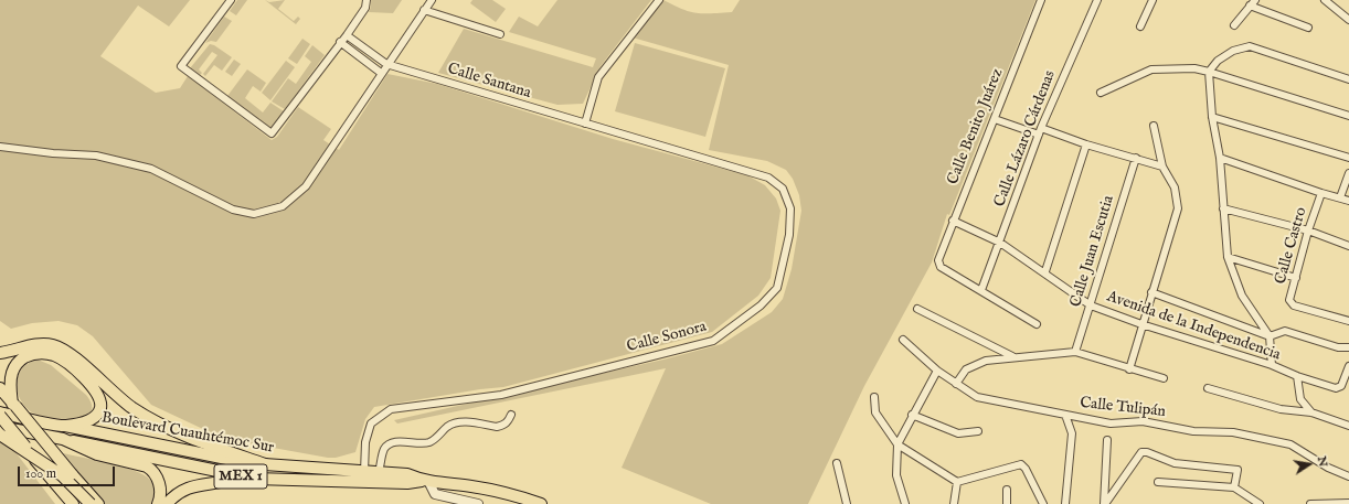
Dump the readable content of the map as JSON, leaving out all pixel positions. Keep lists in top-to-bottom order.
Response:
{
  "streets": {
    "main road": ["Boulevard Cuauhtémoc Sur", "MEX 1"],
    "street": [
      "Calle Santana",
      "Calle Benito Juárez",
      "Calle Lázaro Cárdenas",
      "Calle Castro",
      "Calle Juan Escutia",
      "Avenida de la Independencia",
      "Calle Sonora",
      "Calle Tulipán"
    ]
  },
  "crossings": [
    ["Calle Santana", "Calle Sonora"],
    ["Calle Benito Juárez", "Calle Lázaro Cárdenas"],
    ["Calle Benito Juárez", "Avenida de la Independencia"],
    ["Calle Lázaro Cárdenas", "Avenida de la Independencia"],
    ["Calle Juan Escutia", "Avenida de la Independencia"],
    ["Calle Sonora", "Boulevard Cuauhtémoc Sur"]
  ],
  "scale_bar": "100 m",
  "north": "right"
}
